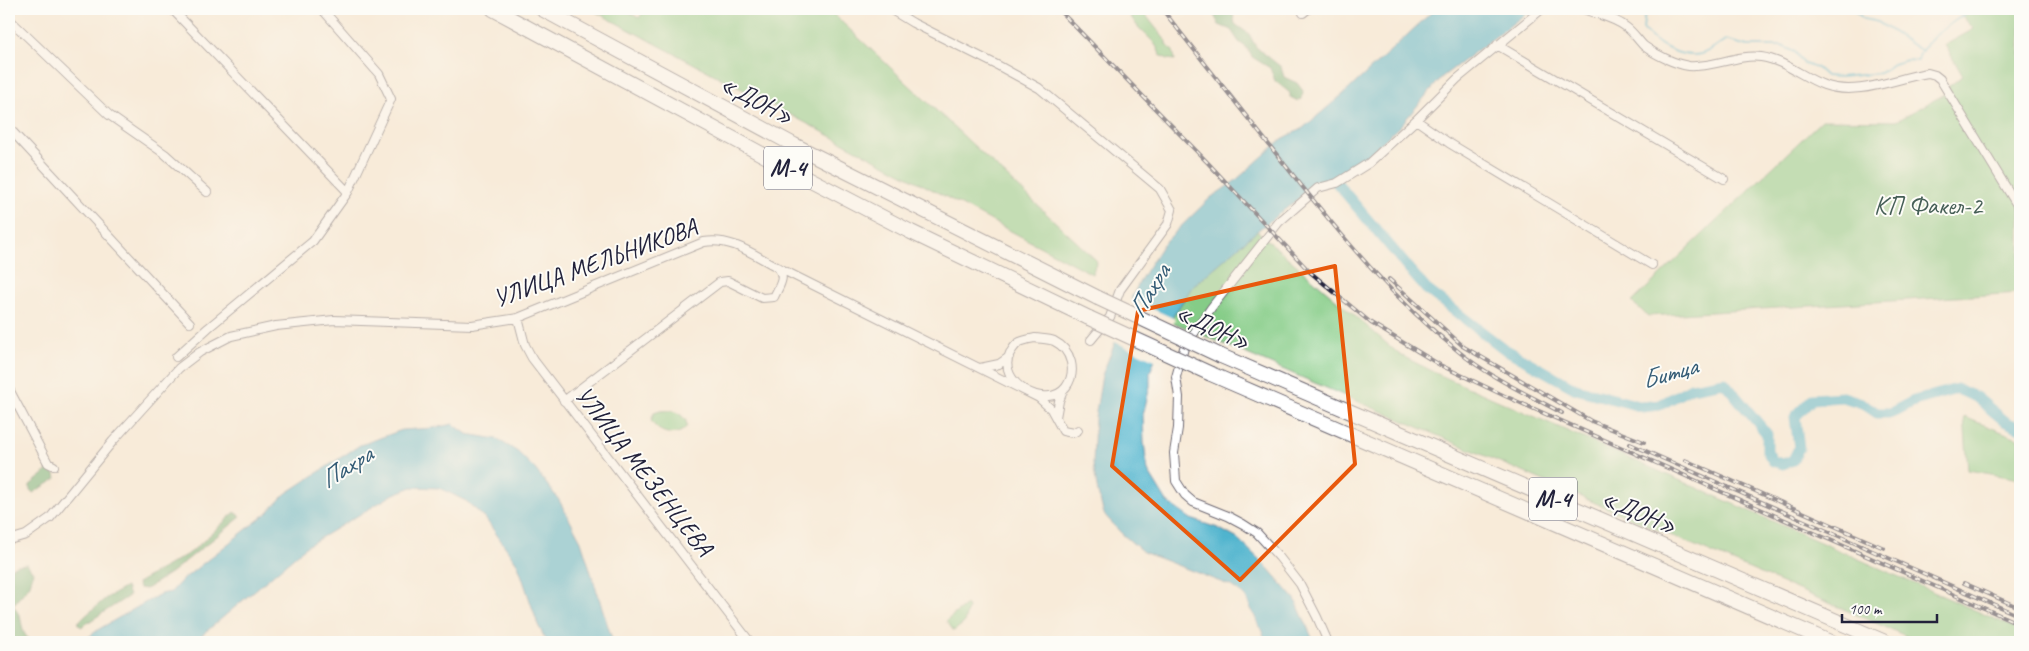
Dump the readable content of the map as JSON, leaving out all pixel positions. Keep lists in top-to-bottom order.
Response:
{
  "streets": {
    "highway": ["«ДОН»", "М-4"],
    "street": ["УЛИЦА МЕЛЬНИКОВА", "УЛИЦА МЕЗЕНЦЕВА"]
  },
  "crossings": [
    ["УЛИЦА МЕЛЬНИКОВА", "УЛИЦА МЕЗЕНЦЕВА"]
  ],
  "water": ["Пахра", "Битца"],
  "parks": ["КП Факел-2"],
  "scale_bar": "100 m"
}
